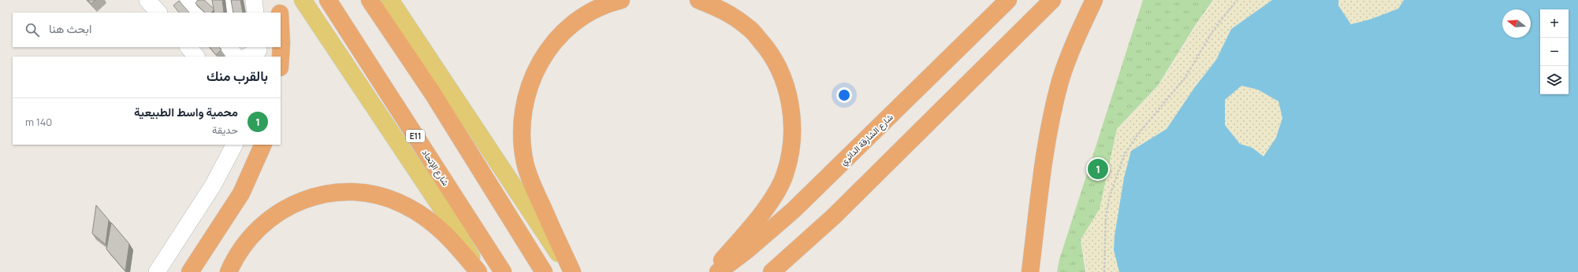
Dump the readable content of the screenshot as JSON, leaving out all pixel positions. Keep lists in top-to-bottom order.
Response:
{
  "streets": {
    "highway": ["E11", "شارع الشارقة الدائري", "شارع الإتحاد"]
  },
  "north": "left",
  "page": {
    "map_buttons": ["+", "−"],
    "search": "ابحث هنا",
    "heading": "بالقرب منك",
    "list": [
      {
        "mark": "1",
        "name": "محمية واسط الطبيعية",
        "note": "حديقة",
        "value": "140 m"
      }
    ],
    "pins": "1"
  }
}
